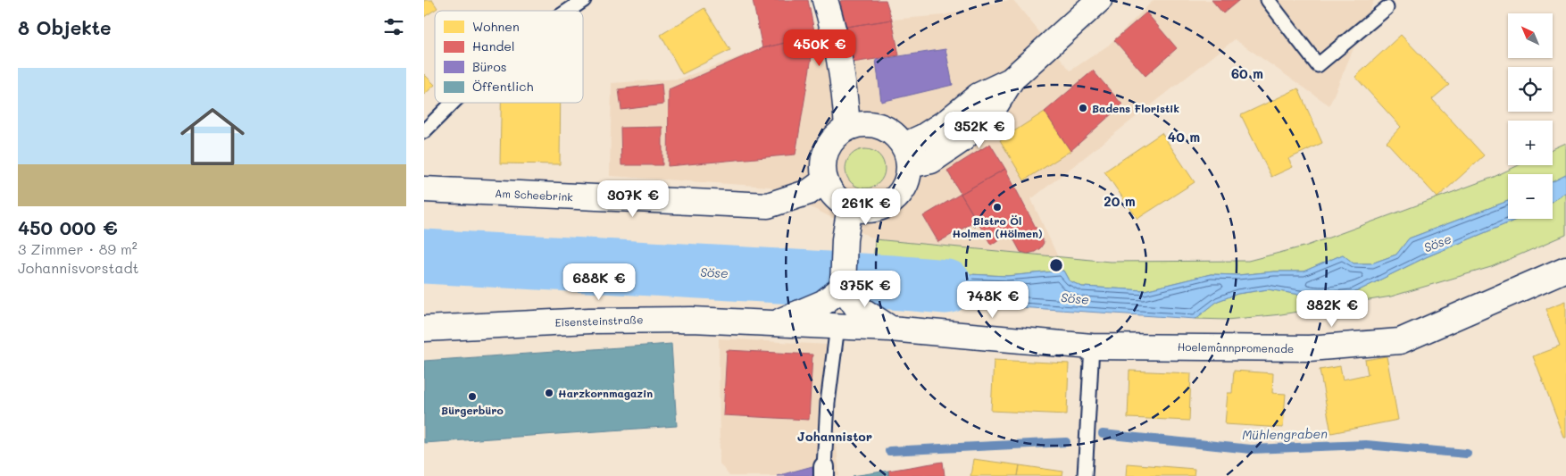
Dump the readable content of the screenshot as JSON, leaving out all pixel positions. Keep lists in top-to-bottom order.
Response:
{
  "streets": {
    "street": ["Am Scheebrink", "Eisensteinstraße", "Hoelemannpromenade"]
  },
  "crossings": [
    ["Eisensteinstraße", "Hoelemannpromenade"]
  ],
  "districts": ["Johannistor"],
  "water": ["Söse", "Mühlengraben"],
  "places": [
    "Badens Floristik",
    "Bistro Öl Holmen (Hölmen)",
    "Harzkornmagazin",
    "Bürgerbüro"
  ],
  "legend": [
    "Wohnen",
    "Handel",
    "Büros",
    "Öffentlich"
  ],
  "north": "top left",
  "page": {
    "heading": "8 Objekte",
    "map_buttons": ["+", "−"],
    "price": [
      "450K €",
      "352K €",
      "307K €",
      "261K €",
      "688K €",
      "375K €",
      "748K €",
      "382K €"
    ],
    "list": [
      {
        "name": "450 000 €",
        "note": "3 Zimmer · 89 m² · Johannisvorstadt"
      }
    ]
  },
  "rings": ["60 m", "40 m", "20 m"]
}
